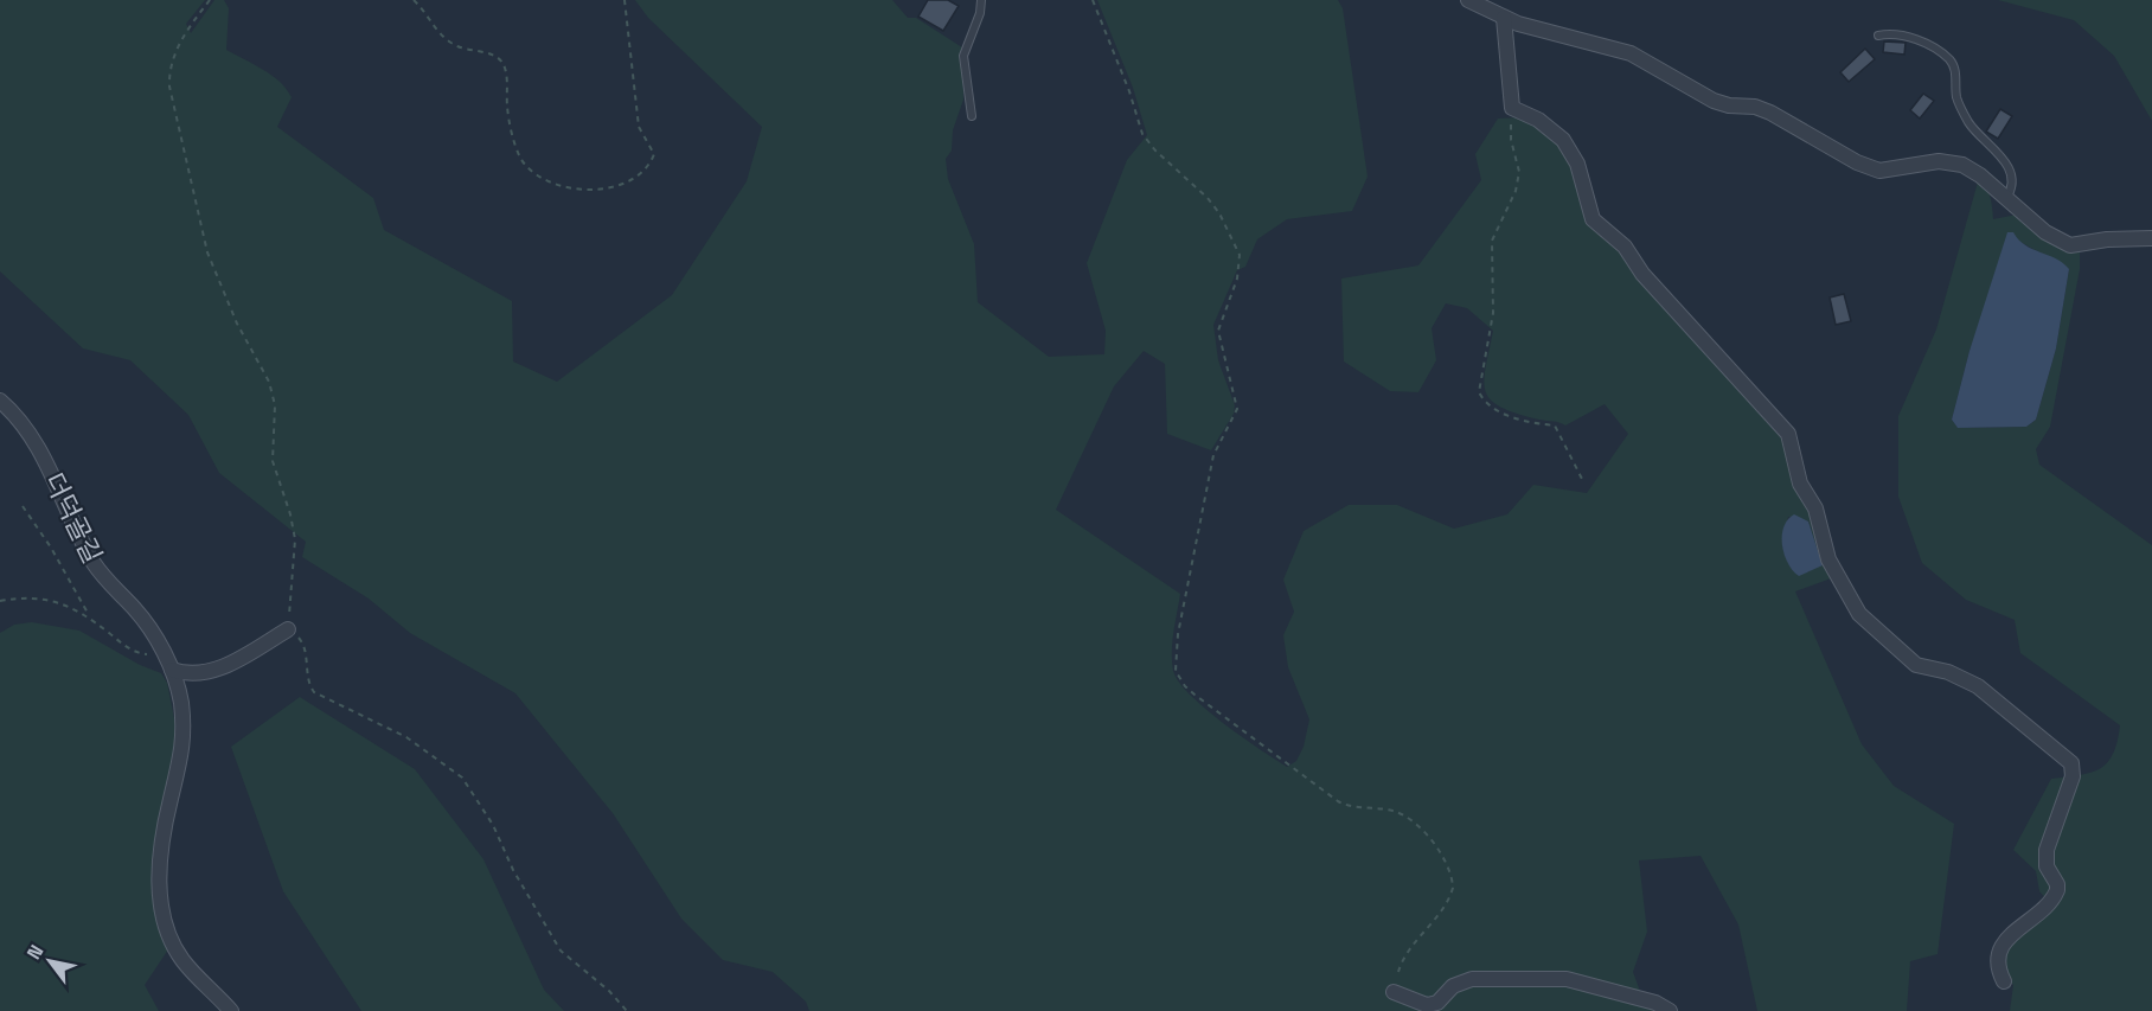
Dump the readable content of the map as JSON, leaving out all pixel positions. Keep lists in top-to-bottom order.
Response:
{
  "streets": {
    "street": ["더덕골길"]
  },
  "north": "top left"
}
